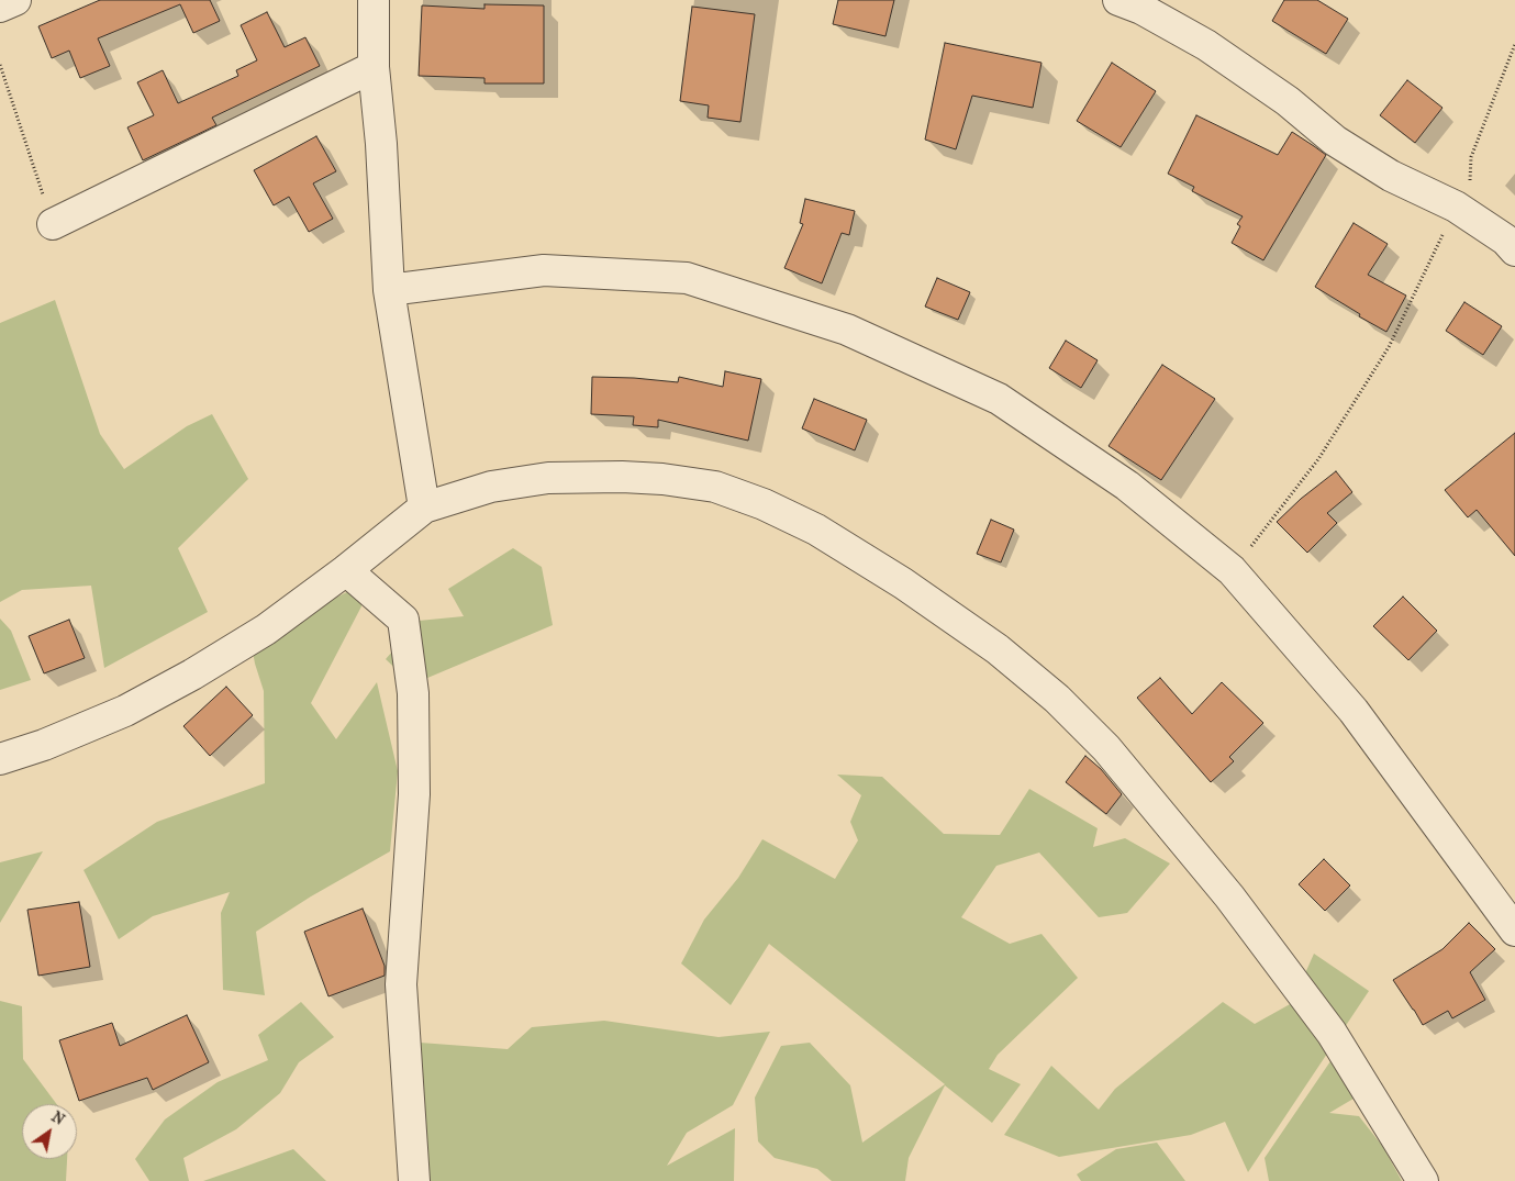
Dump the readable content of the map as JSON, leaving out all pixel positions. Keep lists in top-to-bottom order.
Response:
{
  "north": "top right"
}
